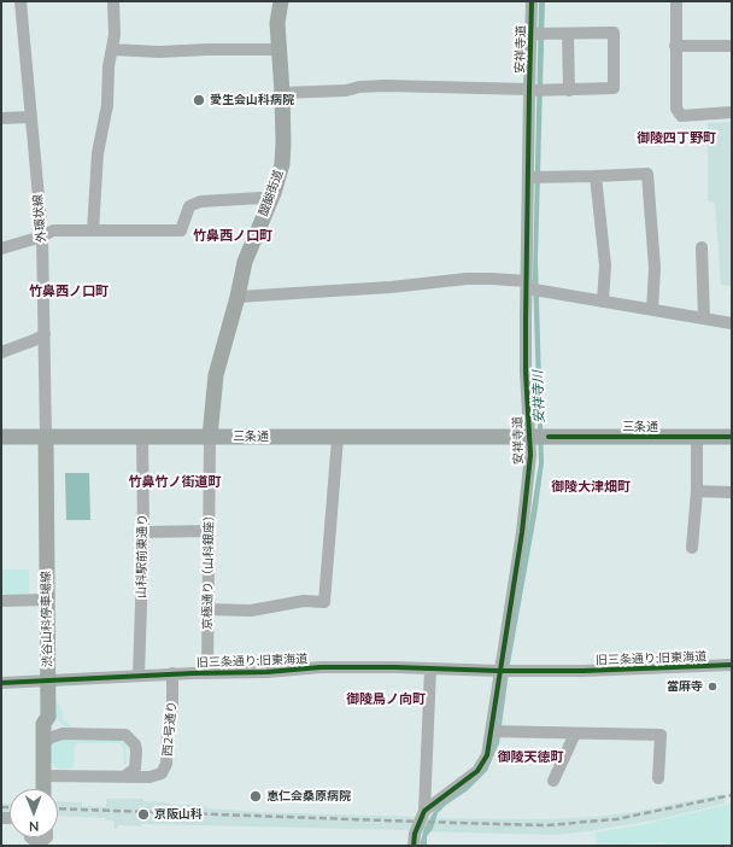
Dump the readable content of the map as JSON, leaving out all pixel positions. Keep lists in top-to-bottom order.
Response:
{
  "streets": {
    "main road": ["醍醐街道", "三条通", "渋谷山科停車場線"],
    "street": [
      "安祥寺道",
      "外環状線",
      "山科駅前東通り",
      "京極通り（山科銀座）",
      "旧三条通り;旧東海道",
      "西2号通り"
    ]
  },
  "crossings": [
    ["安祥寺道", "三条通"],
    ["安祥寺道", "旧三条通り;旧東海道"],
    ["醍醐街道", "三条通"],
    ["醍醐街道", "京極通り（山科銀座）"],
    ["外環状線", "三条通"],
    ["外環状線", "渋谷山科停車場線"],
    ["三条通", "山科駅前東通り"],
    ["三条通", "京極通り（山科銀座）"],
    ["三条通", "渋谷山科停車場線"],
    ["山科駅前東通り", "旧三条通り;旧東海道"],
    ["京極通り（山科銀座）", "旧三条通り;旧東海道"],
    ["渋谷山科停車場線", "旧三条通り;旧東海道"],
    ["渋谷山科停車場線", "西2号通り"],
    ["旧三条通り;旧東海道", "西2号通り"]
  ],
  "districts": [
    "御陵四丁野町",
    "竹鼻西ノ口町",
    "竹鼻西ノ口町",
    "竹鼻竹ノ街道町",
    "御陵大津畑町",
    "御陵鳥ノ向町",
    "御陵天徳町"
  ],
  "water": ["安祥寺川"],
  "places": [
    "愛生会山科病院",
    "當麻寺",
    "恵仁会桑原病院",
    "京阪山科"
  ],
  "north": "bottom"
}
